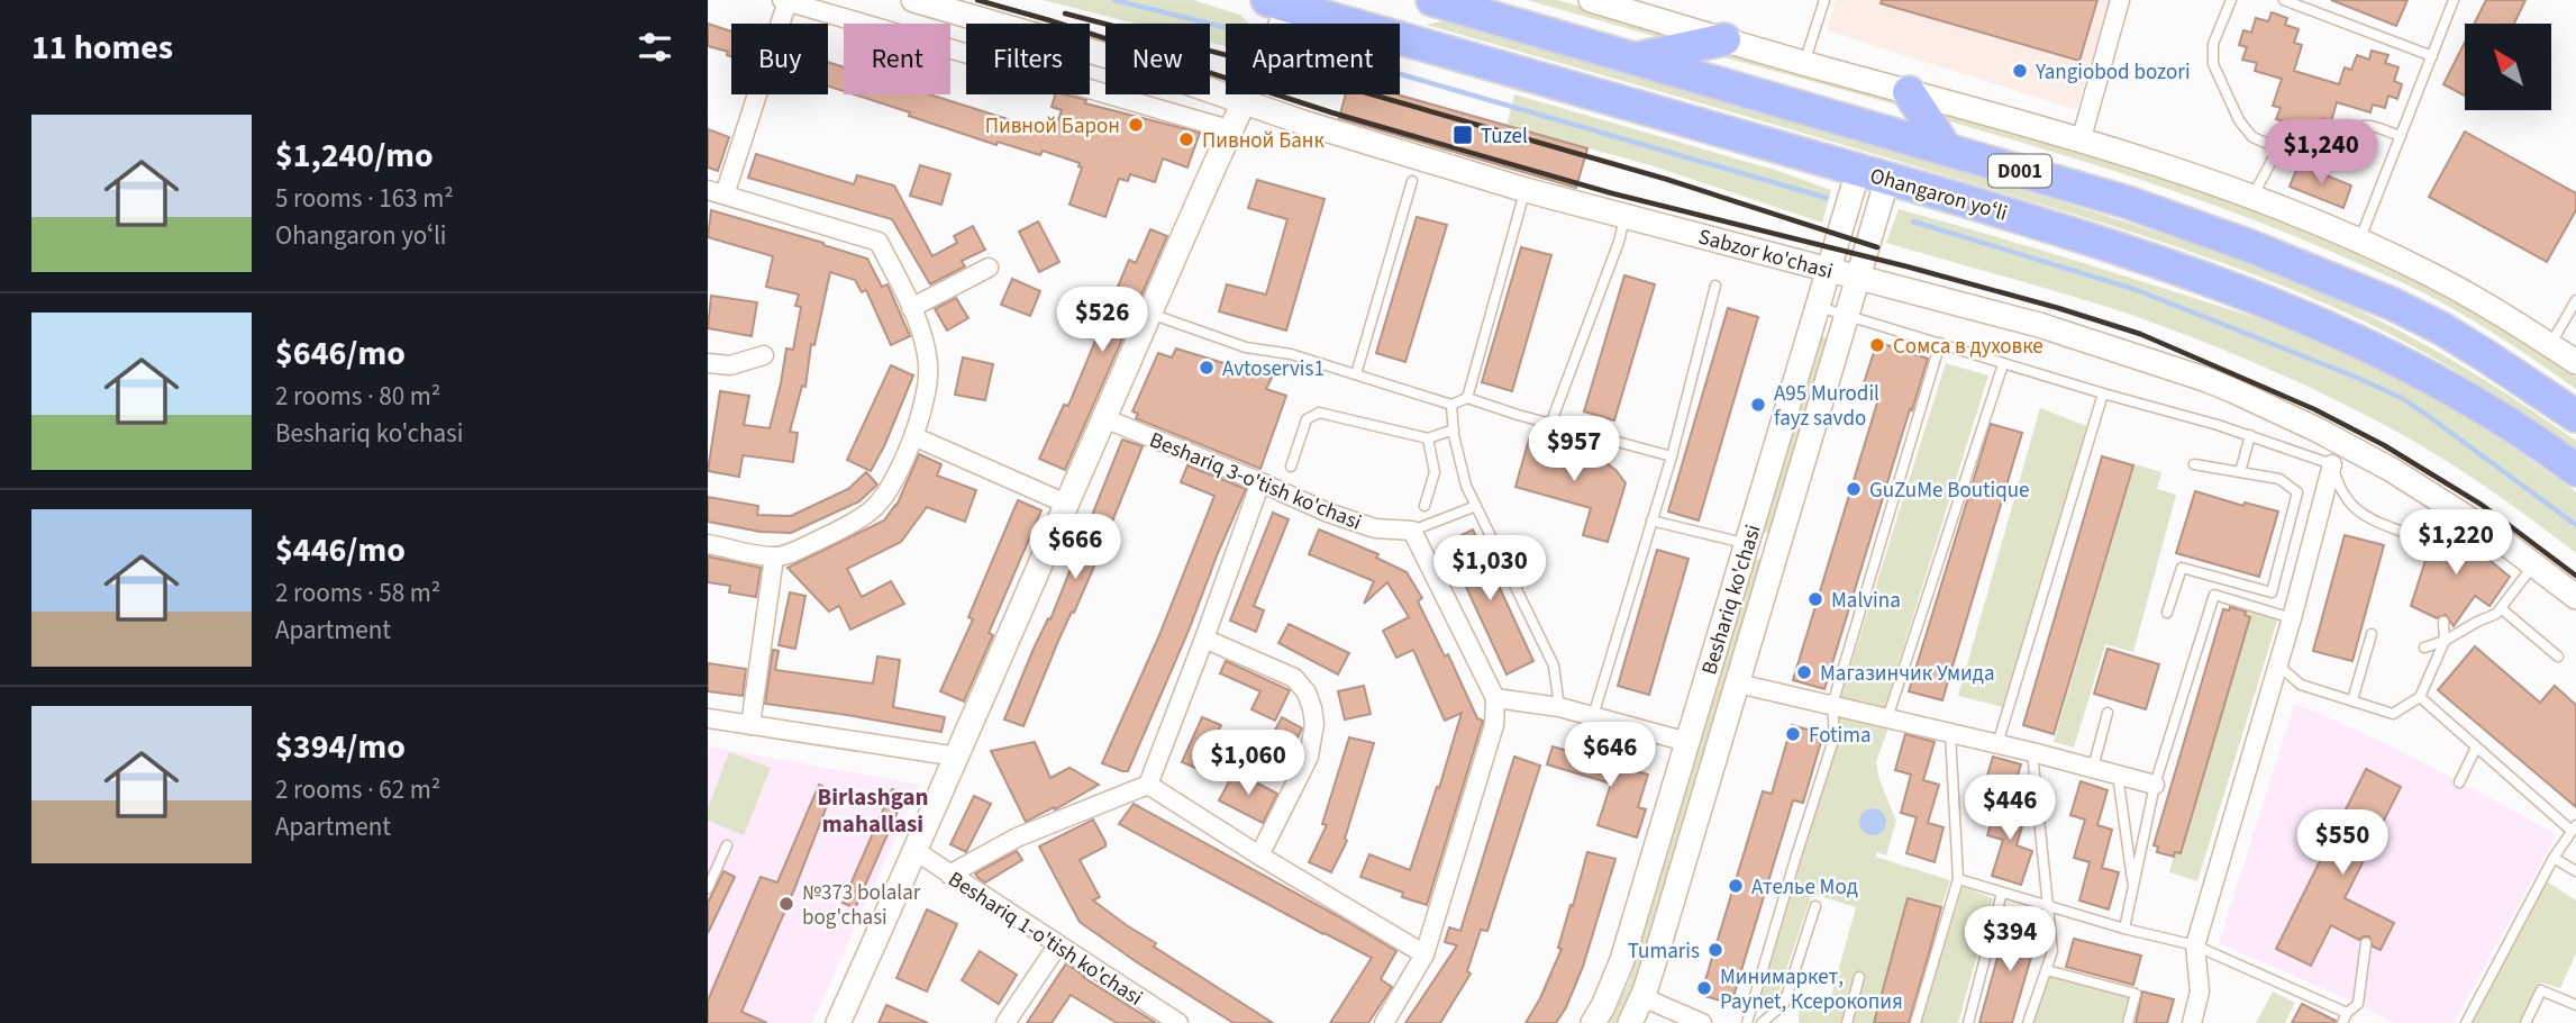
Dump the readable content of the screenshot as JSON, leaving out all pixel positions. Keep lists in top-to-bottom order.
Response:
{
  "streets": {
    "highway": ["D001", "Ohangaron yoʻli"],
    "main road": ["Sabzor ko'chasi", "Beshariq ko'chasi"],
    "street": ["Beshariq 3-o'tish ko'chasi", "Beshariq 1-o'tish ko'chasi"]
  },
  "crossings": [
    ["Ohangaron yoʻli", "Beshariq ko'chasi"],
    ["Sabzor ko'chasi", "Beshariq ko'chasi"]
  ],
  "districts": ["Birlashgan mahallasi"],
  "places": {
    "other": [
      "Yangiobod bozori",
      "Пивной Барон",
      "Пивной Банк",
      "Сомса в духовке",
      "Avtoservis1",
      "A95 Murodil fayz savdo",
      "GuZuMe Boutique",
      "Malvina",
      "Магазинчик Умида",
      "Fotima",
      "Ателье Мод",
      "№373 bolalar bog'chasi",
      "Tumaris",
      "Минимаркет, Paynet, Ксерокопия"
    ],
    "transit": ["Tuzel"]
  },
  "north": "top left",
  "page": {
    "heading": "11 homes",
    "chip": [
      "Buy",
      "Rent",
      "Filters",
      "New",
      "Apartment"
    ],
    "list": [
      {
        "name": "$1,240/mo",
        "note": "5 rooms · 163 m² · Ohangaron yoʻli"
      },
      {
        "name": "$646/mo",
        "note": "2 rooms · 80 m² · Beshariq ko'chasi"
      },
      {
        "name": "$446/mo",
        "note": "2 rooms · 58 m² · Apartment"
      },
      {
        "name": "$394/mo",
        "note": "2 rooms · 62 m² · Apartment"
      }
    ],
    "price": [
      "$1,240",
      "$526",
      "$957",
      "$1,220",
      "$666",
      "$1,030",
      "$646",
      "$1,060",
      "$446",
      "$550",
      "$394"
    ]
  }
}
